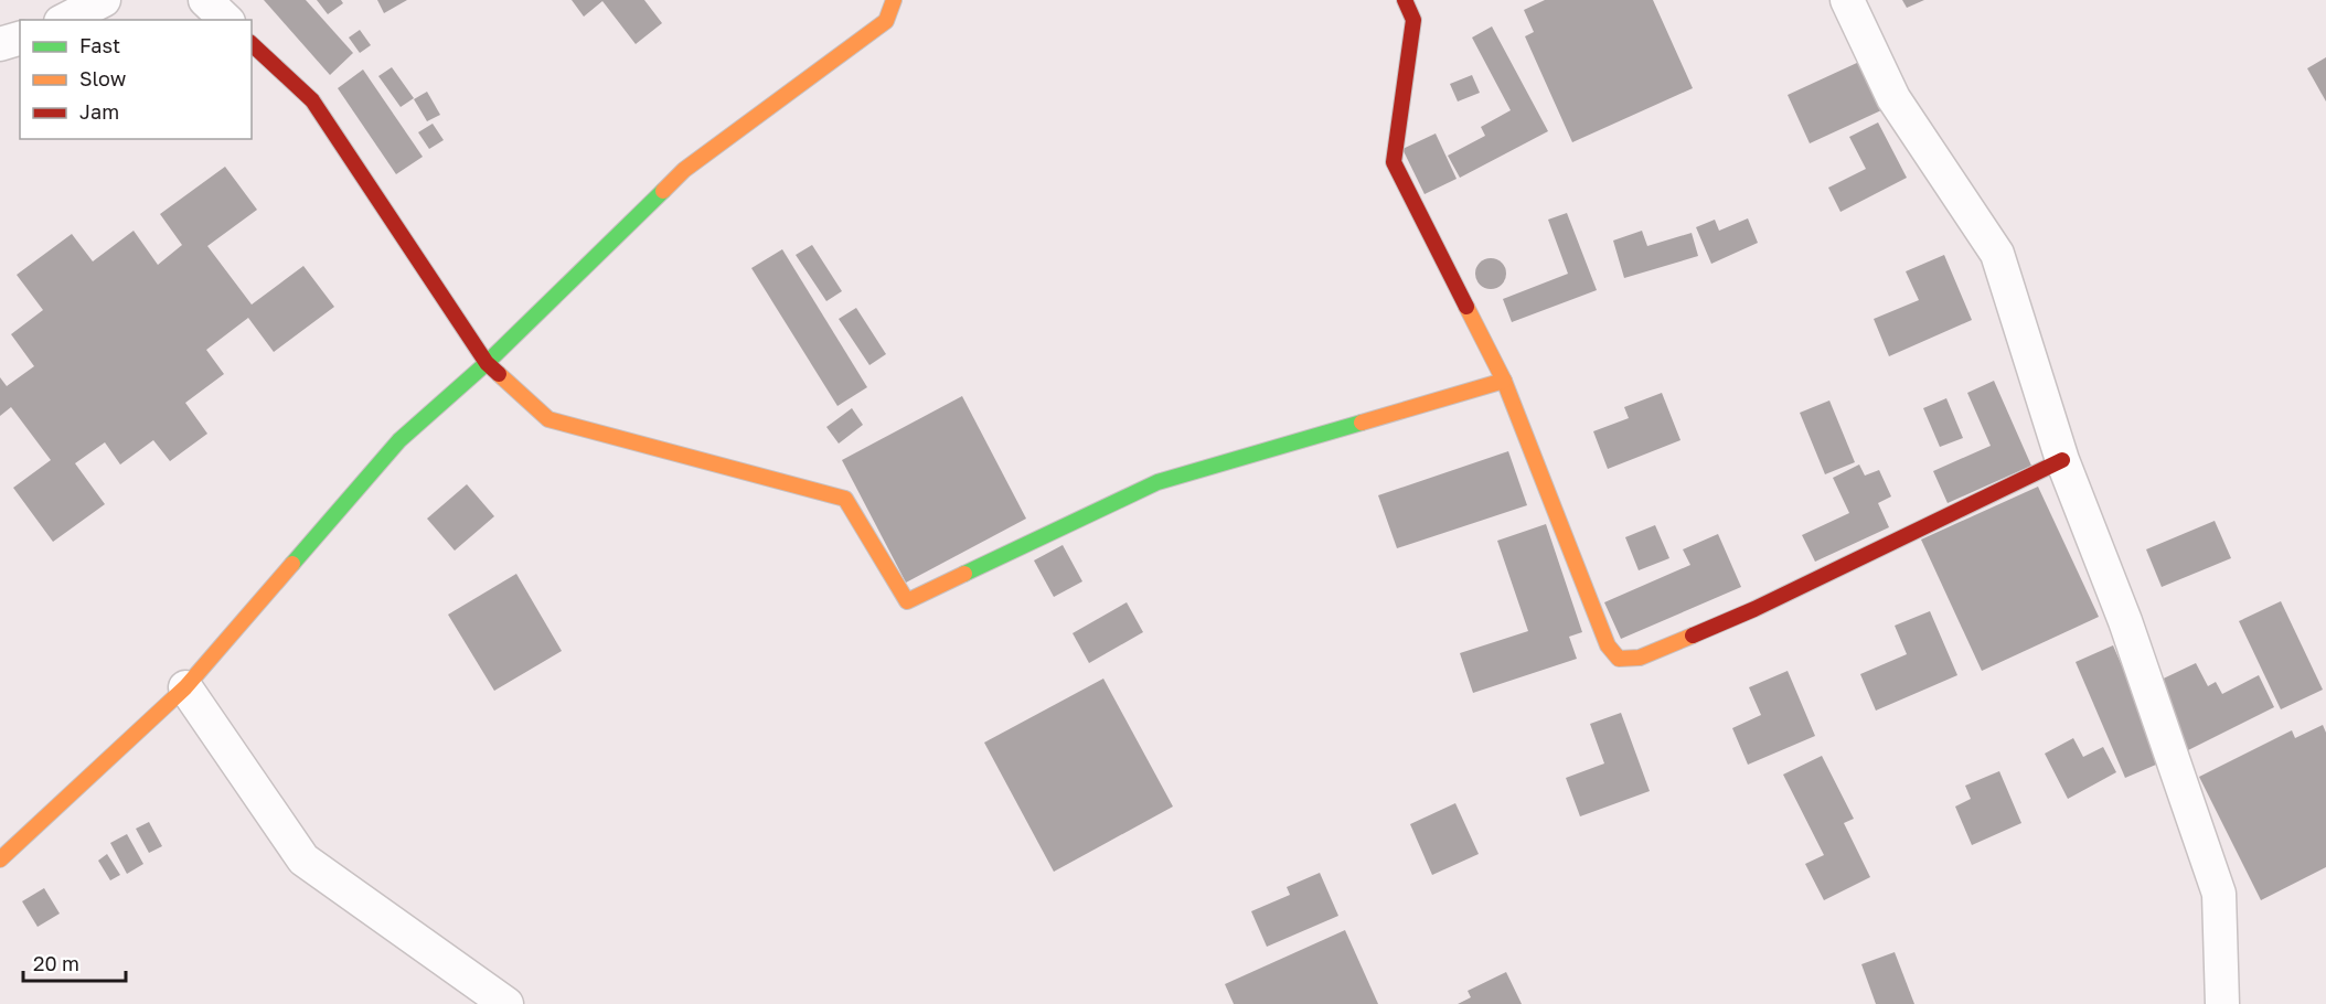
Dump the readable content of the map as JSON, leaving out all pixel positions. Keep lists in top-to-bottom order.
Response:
{
  "legend": ["Fast", "Slow", "Jam"],
  "scale_bar": "20 m"
}
